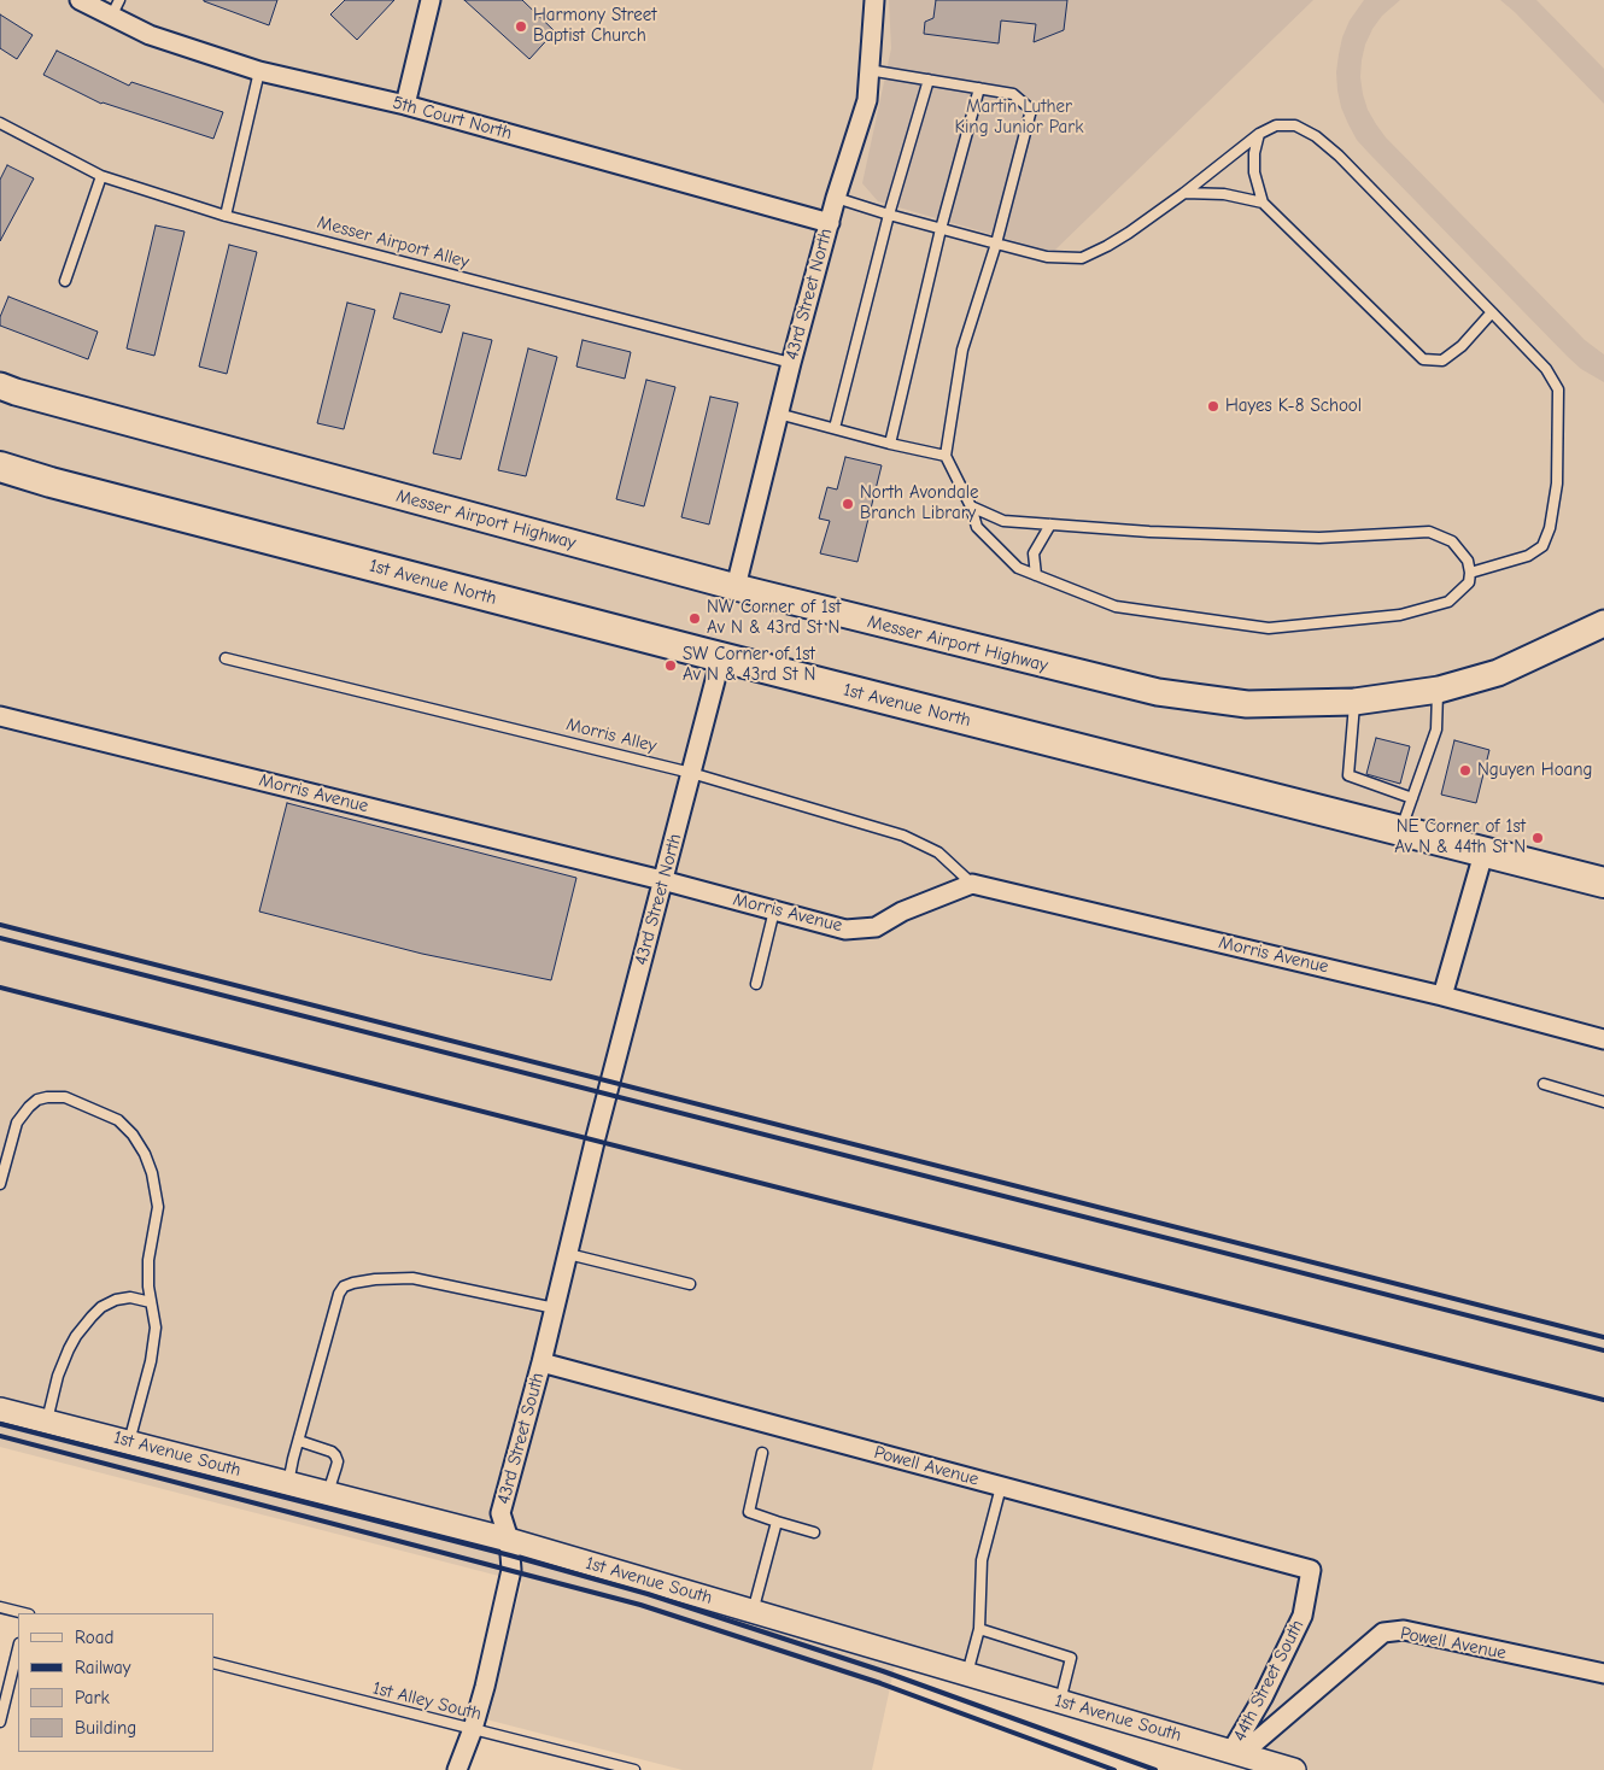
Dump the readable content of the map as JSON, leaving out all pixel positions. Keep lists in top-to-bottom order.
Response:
{
  "streets": {
    "main road": ["Messer Airport Highway", "1st Avenue North"],
    "street": [
      "5th Court North",
      "43rd Street North",
      "Morris Avenue",
      "43rd Street South",
      "1st Avenue South",
      "Powell Avenue",
      "44th Street South"
    ],
    "lane": ["Messer Airport Alley", "Morris Alley", "1st Alley South"]
  },
  "crossings": [
    ["5th Court North", "43rd Street North"],
    ["Messer Airport Alley", "43rd Street North"],
    ["43rd Street North", "Messer Airport Highway"],
    ["43rd Street North", "1st Avenue North"],
    ["43rd Street North", "Morris Alley"],
    ["43rd Street North", "Morris Avenue"],
    ["43rd Street North", "43rd Street South"],
    ["Morris Alley", "Morris Avenue"],
    ["43rd Street South", "1st Avenue South"],
    ["43rd Street South", "Powell Avenue"],
    ["43rd Street South", "1st Alley South"],
    ["1st Avenue South", "Powell Avenue"],
    ["1st Avenue South", "44th Street South"],
    ["Powell Avenue", "44th Street South"]
  ],
  "parks": ["Martin Luther King Junior Park"],
  "places": [
    "Harmony Street Baptist Church",
    "Hayes K-8 School",
    "North Avondale Branch Library",
    "NW Corner of 1st Av N & 43rd St N",
    "SW Corner of 1st Av N & 43rd St N",
    "Nguyen Hoang",
    "NE Corner of 1st Av N & 44th St N"
  ],
  "legend": [
    "Road",
    "Railway",
    "Park",
    "Building"
  ]
}
